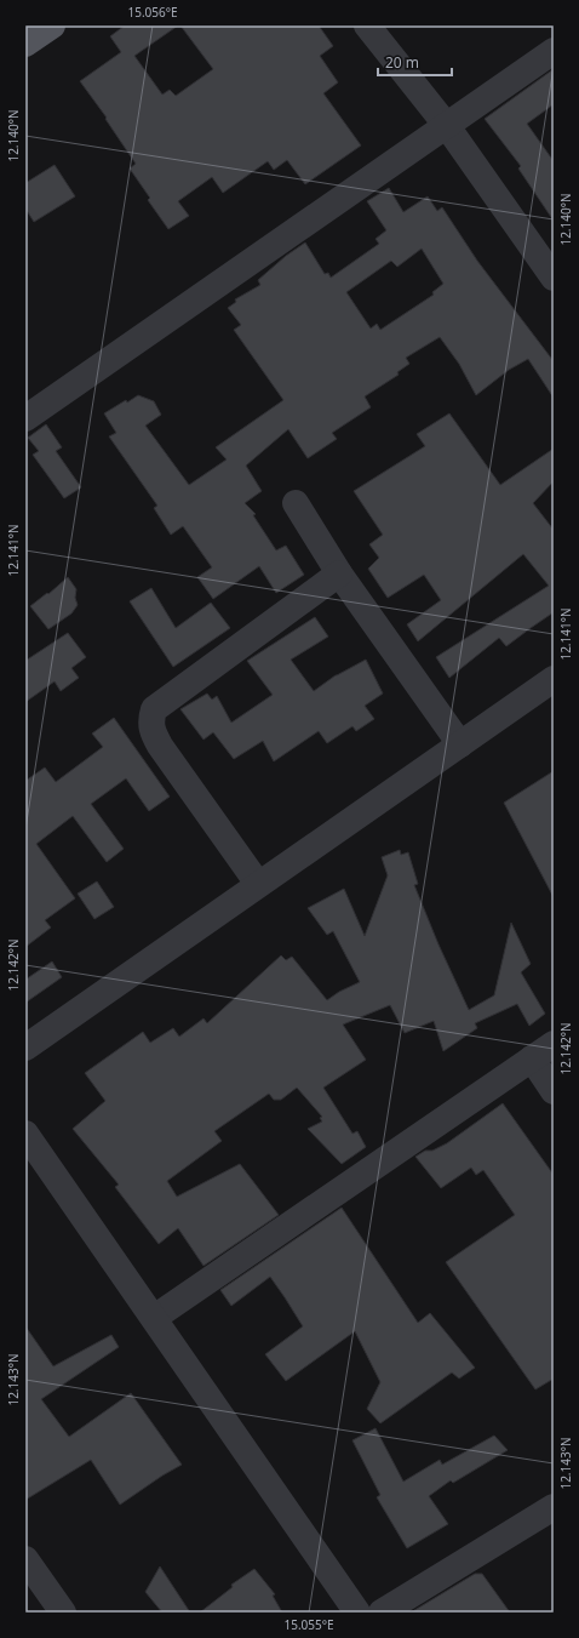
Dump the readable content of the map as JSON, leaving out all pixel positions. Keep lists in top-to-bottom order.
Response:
{
  "scale_bar": "20 m",
  "coordinates": [
    "15.056°E",
    "12.140°N",
    "12.141°N",
    "12.142°N",
    "12.143°N",
    "15.055°E"
  ]
}
